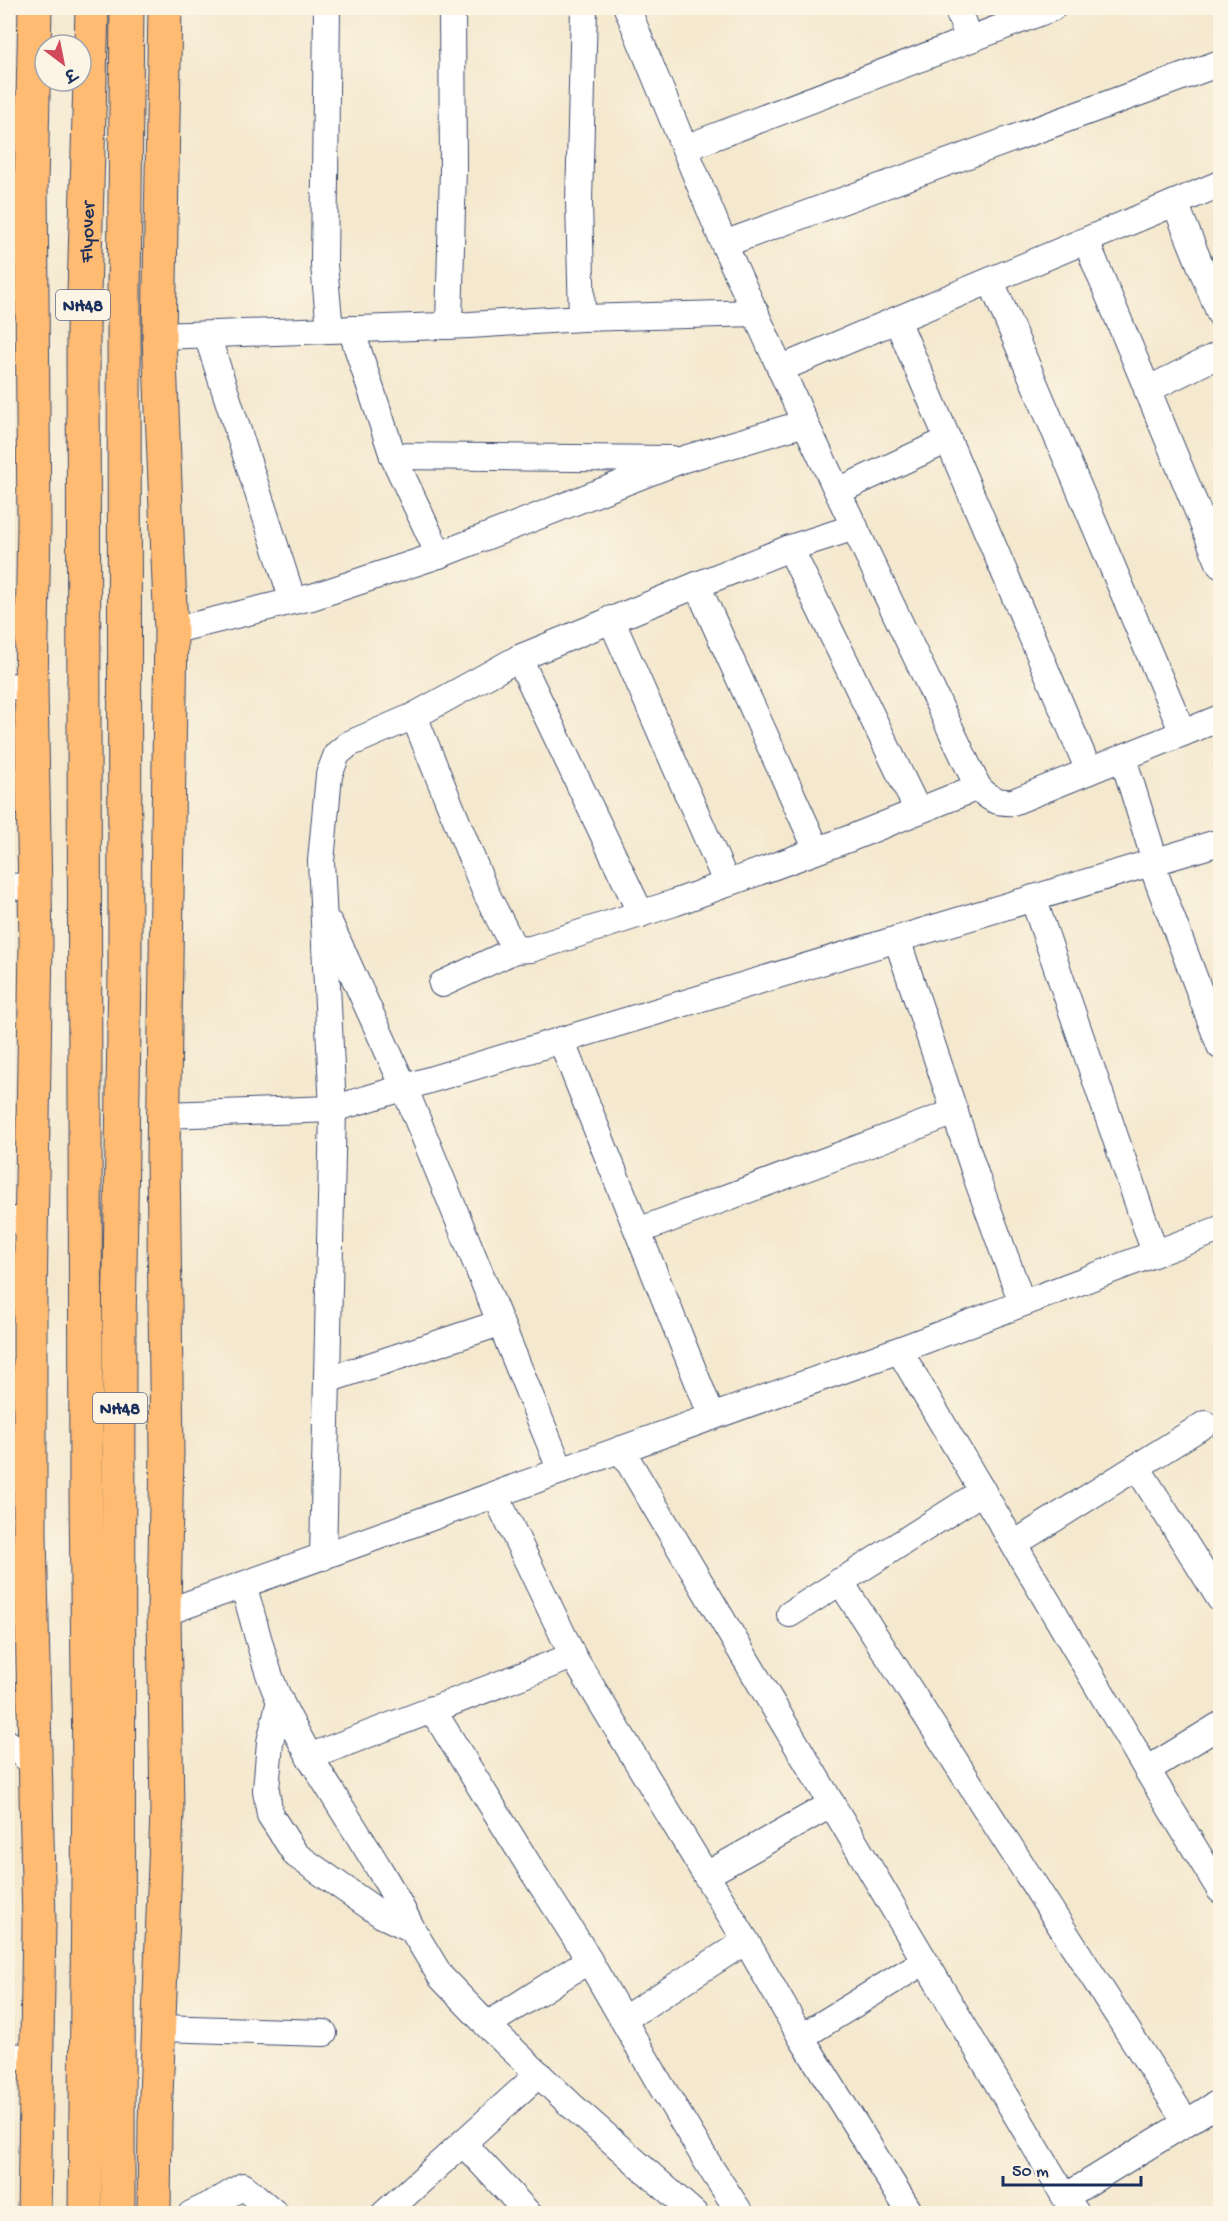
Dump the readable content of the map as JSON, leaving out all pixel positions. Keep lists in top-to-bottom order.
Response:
{
  "streets": {
    "main road": ["Flyover", "NH48"]
  },
  "scale_bar": "50 m",
  "north": "bottom right"
}
